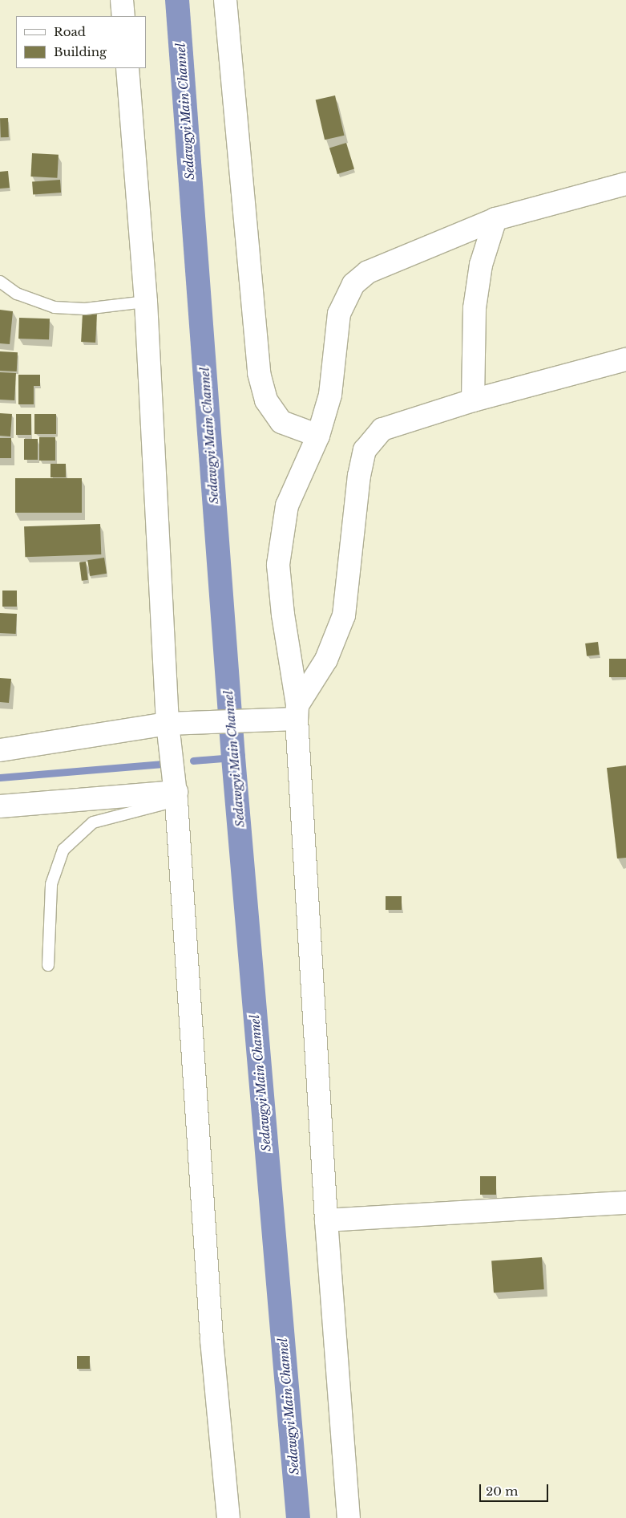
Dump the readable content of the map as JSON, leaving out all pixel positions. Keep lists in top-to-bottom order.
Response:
{
  "water": ["Sedawgyi Main Channel"],
  "legend": ["Road", "Building"],
  "scale_bar": "20 m"
}
